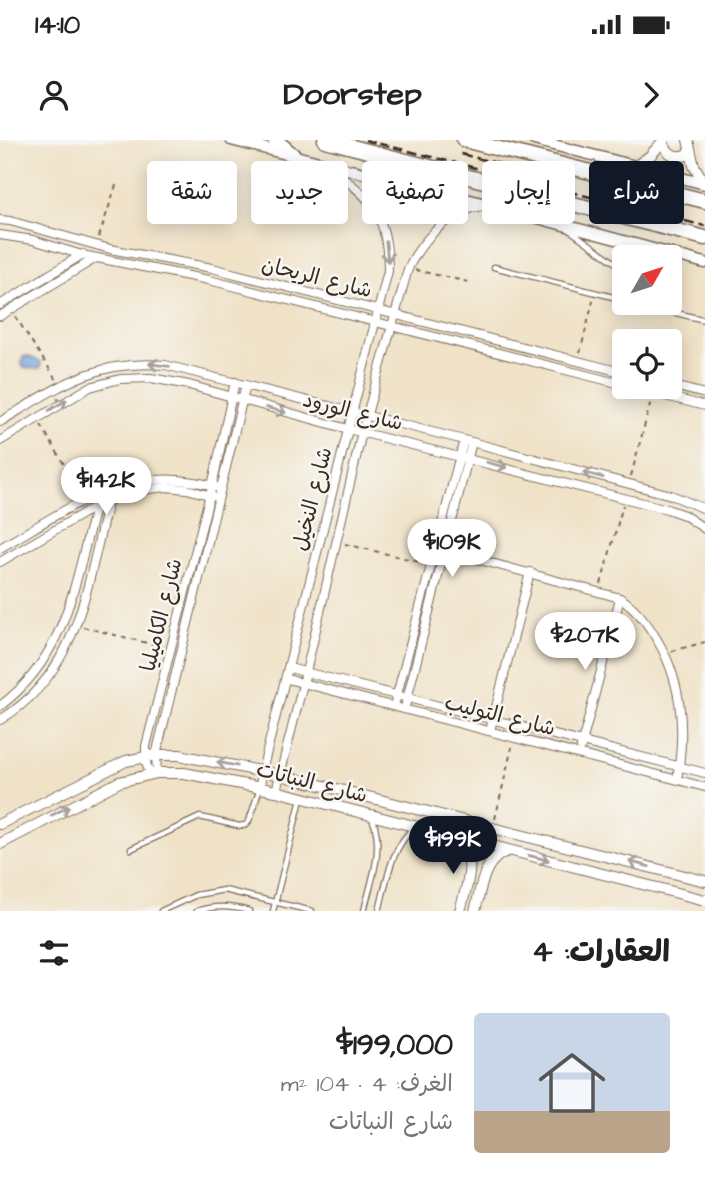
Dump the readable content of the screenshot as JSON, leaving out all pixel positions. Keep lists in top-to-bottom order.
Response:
{
  "streets": {
    "street": [
      "شارع الريحان",
      "شارع الورود",
      "شارع النخيل",
      "شارع الكاميليا",
      "شارع التوليب",
      "شارع النباتات"
    ]
  },
  "crossings": [
    ["شارع الريحان", "شارع النخيل"],
    ["شارع الورود", "شارع النخيل"],
    ["شارع الورود", "شارع الكاميليا"],
    ["شارع النخيل", "شارع التوليب"],
    ["شارع النخيل", "شارع النباتات"],
    ["شارع الكاميليا", "شارع النباتات"]
  ],
  "north": "top right",
  "page": {
    "status": "14:10",
    "header": "Doorstep",
    "chip": [
      "شراء",
      "إيجار",
      "تصفية",
      "جديد",
      "شقة"
    ],
    "price": [
      "$142K",
      "$109K",
      "$207K",
      "$199K"
    ],
    "heading": "العقارات: 4",
    "list": [
      {
        "name": "$199,000",
        "note": "الغرف: 4 · 104 m² · شارع النباتات"
      }
    ]
  }
}
